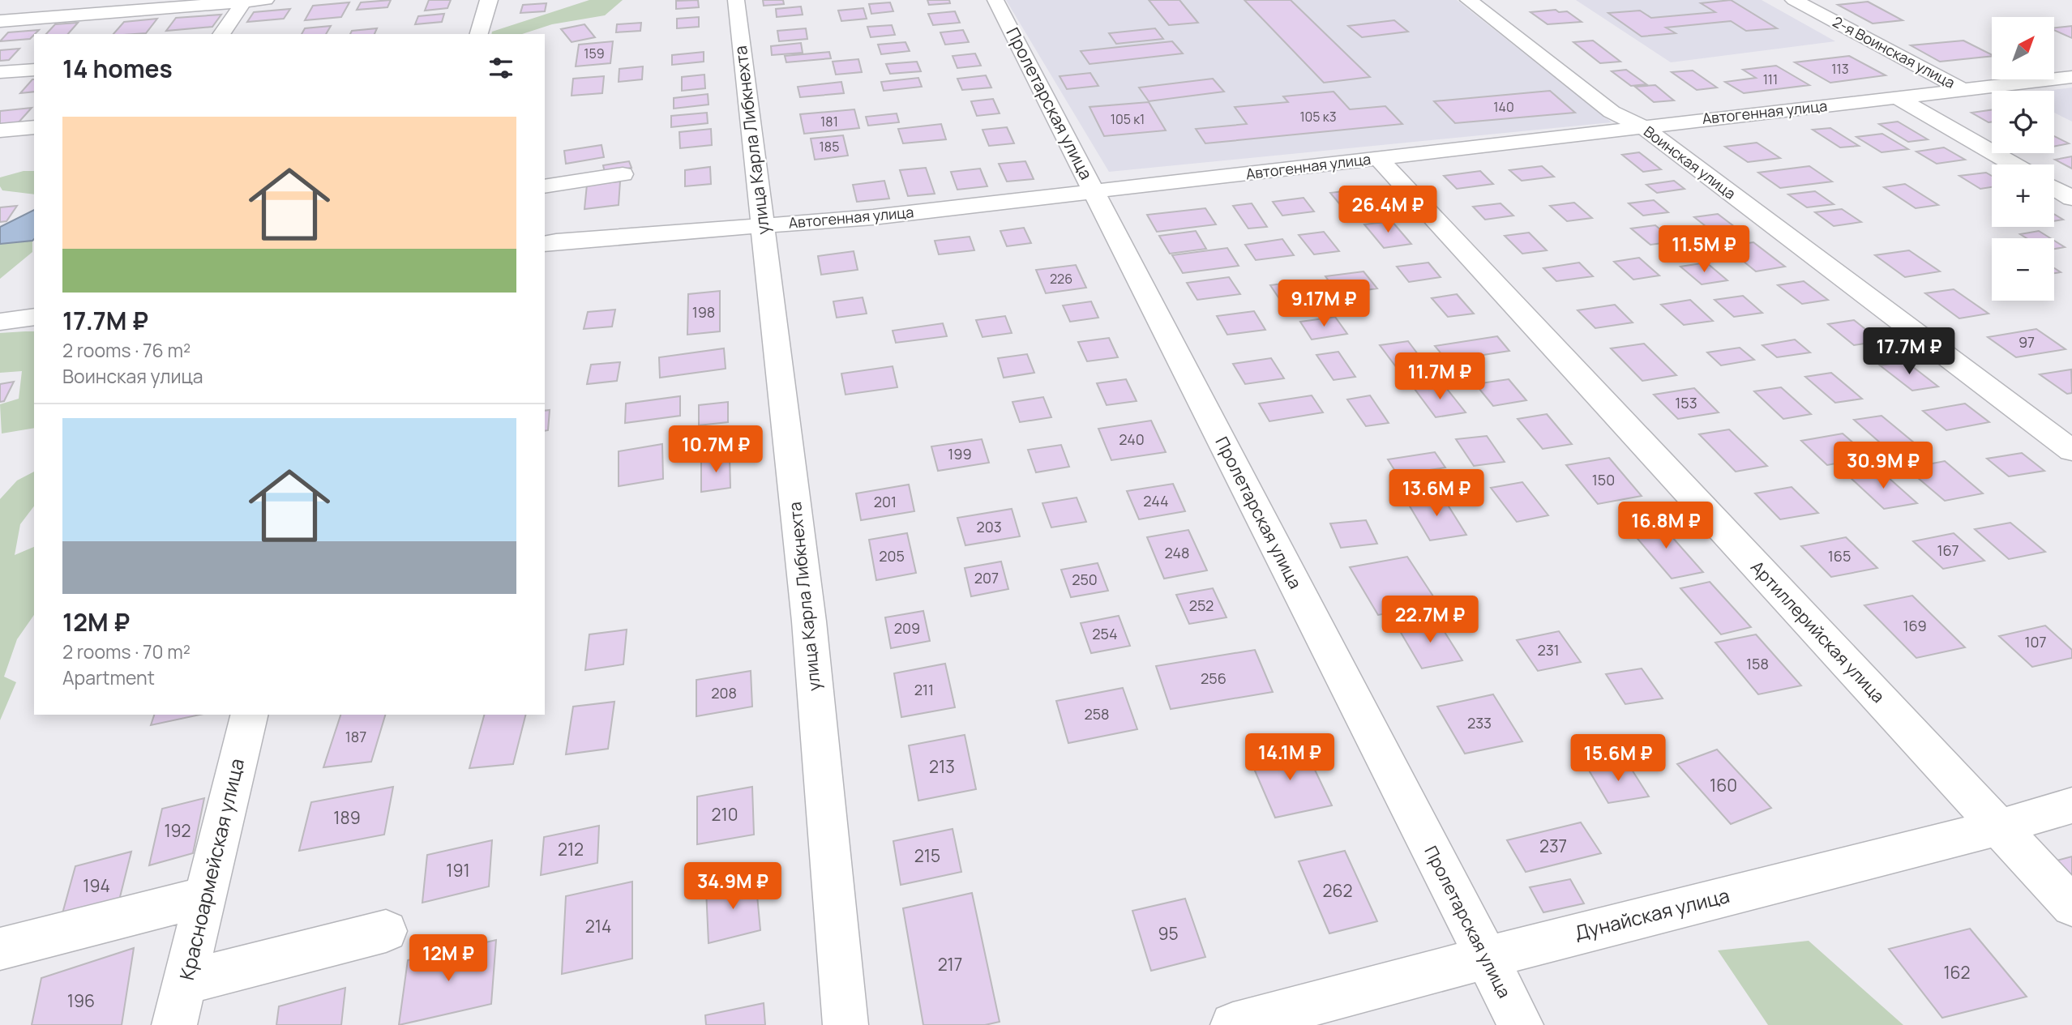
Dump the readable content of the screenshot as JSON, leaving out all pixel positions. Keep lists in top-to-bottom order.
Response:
{
  "streets": {
    "street": [
      "2-я Воинская улица",
      "Пролетарская улица",
      "Автогенная улица",
      "улица Карла Либкнехта",
      "Воинская улица",
      "Артиллерийская улица",
      "Красноармейская улица",
      "Дунайская улица"
    ]
  },
  "crossings": [
    ["2-я Воинская улица", "Автогенная улица"],
    ["Пролетарская улица", "Автогенная улица"],
    ["Пролетарская улица", "Дунайская улица"],
    ["Автогенная улица", "улица Карла Либкнехта"],
    ["Автогенная улица", "Воинская улица"],
    ["Автогенная улица", "Артиллерийская улица"],
    ["Артиллерийская улица", "Дунайская улица"]
  ],
  "house_numbers": [
    "159",
    "113",
    "111",
    "140",
    "105 к3",
    "105 к1",
    "181",
    "185",
    "226",
    "198",
    "97",
    "153",
    "240",
    "199",
    "150",
    "244",
    "201",
    "203",
    "167",
    "248",
    "205",
    "165",
    "207",
    "250",
    "252",
    "169",
    "209",
    "254",
    "107",
    "231",
    "158",
    "256",
    "211",
    "208",
    "258",
    "233",
    "187",
    "213",
    "160",
    "210",
    "189",
    "192",
    "237",
    "212",
    "215",
    "191",
    "194",
    "262",
    "214",
    "95",
    "217",
    "162",
    "196"
  ],
  "north": "top right",
  "page": {
    "map_buttons": ["+", "−"],
    "heading": "14 homes",
    "list": [
      {
        "name": "17.7M ₽",
        "note": "2 rooms · 76 m² · Воинская улица"
      },
      {
        "name": "12M ₽",
        "note": "2 rooms · 70 m² · Apartment"
      }
    ],
    "price": [
      "26.4M ₽",
      "11.5M ₽",
      "9.17M ₽",
      "17.7M ₽",
      "11.7M ₽",
      "10.7M ₽",
      "30.9M ₽",
      "13.6M ₽",
      "16.8M ₽",
      "22.7M ₽",
      "14.1M ₽",
      "15.6M ₽",
      "34.9M ₽",
      "12M ₽"
    ]
  }
}
